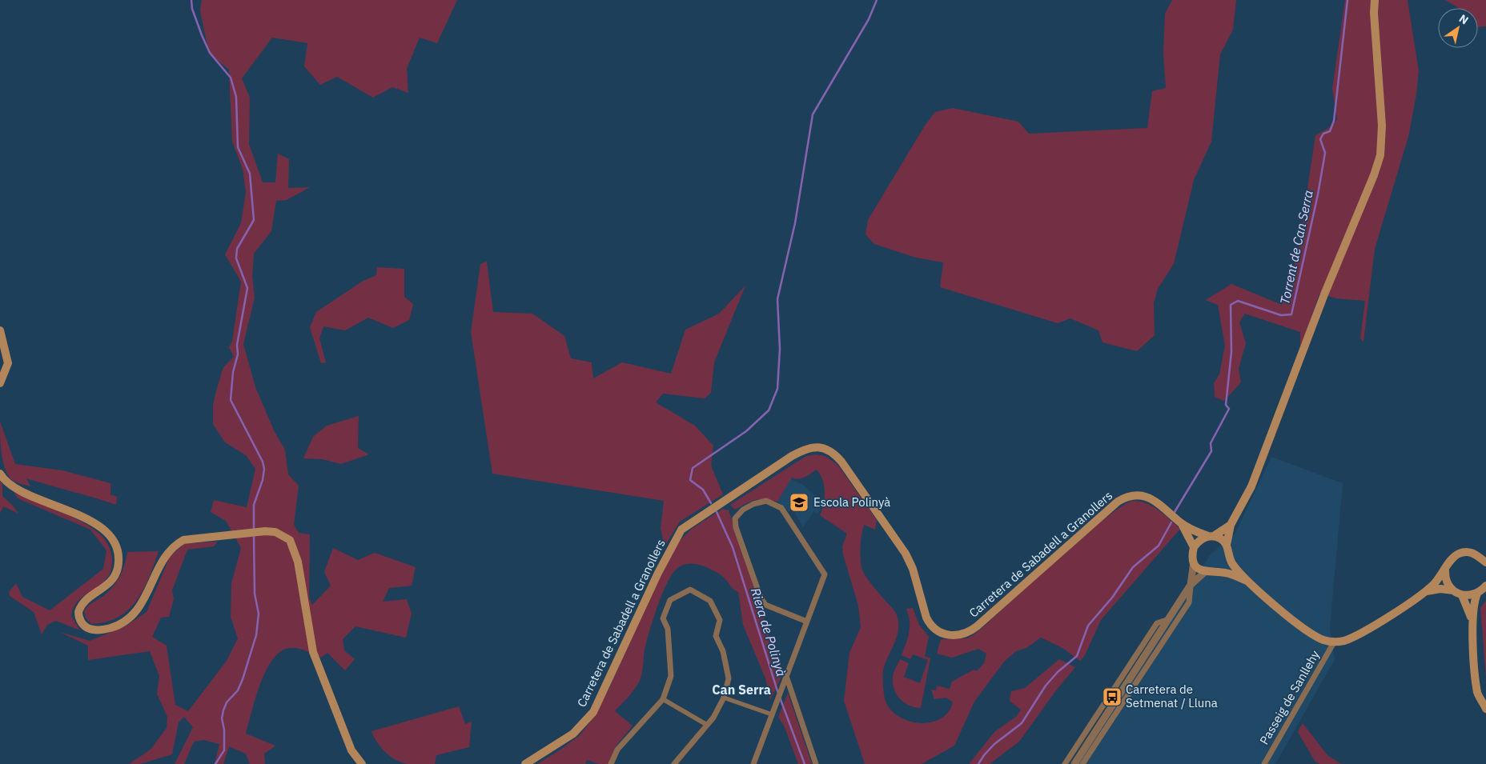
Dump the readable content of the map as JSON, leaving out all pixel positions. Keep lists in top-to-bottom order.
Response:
{
  "streets": {
    "main road": ["Carretera de Sabadell a Granollers"],
    "street": ["Passeig de Sanllehy"]
  },
  "districts": ["Can Serra"],
  "water": ["Torrent de Can Serra", "Riera de Polinyà"],
  "places": {
    "school or university": ["Escola Polinyà"],
    "bus stop": ["Carretera de Setmenat / Lluna"]
  },
  "north": "top right"
}
